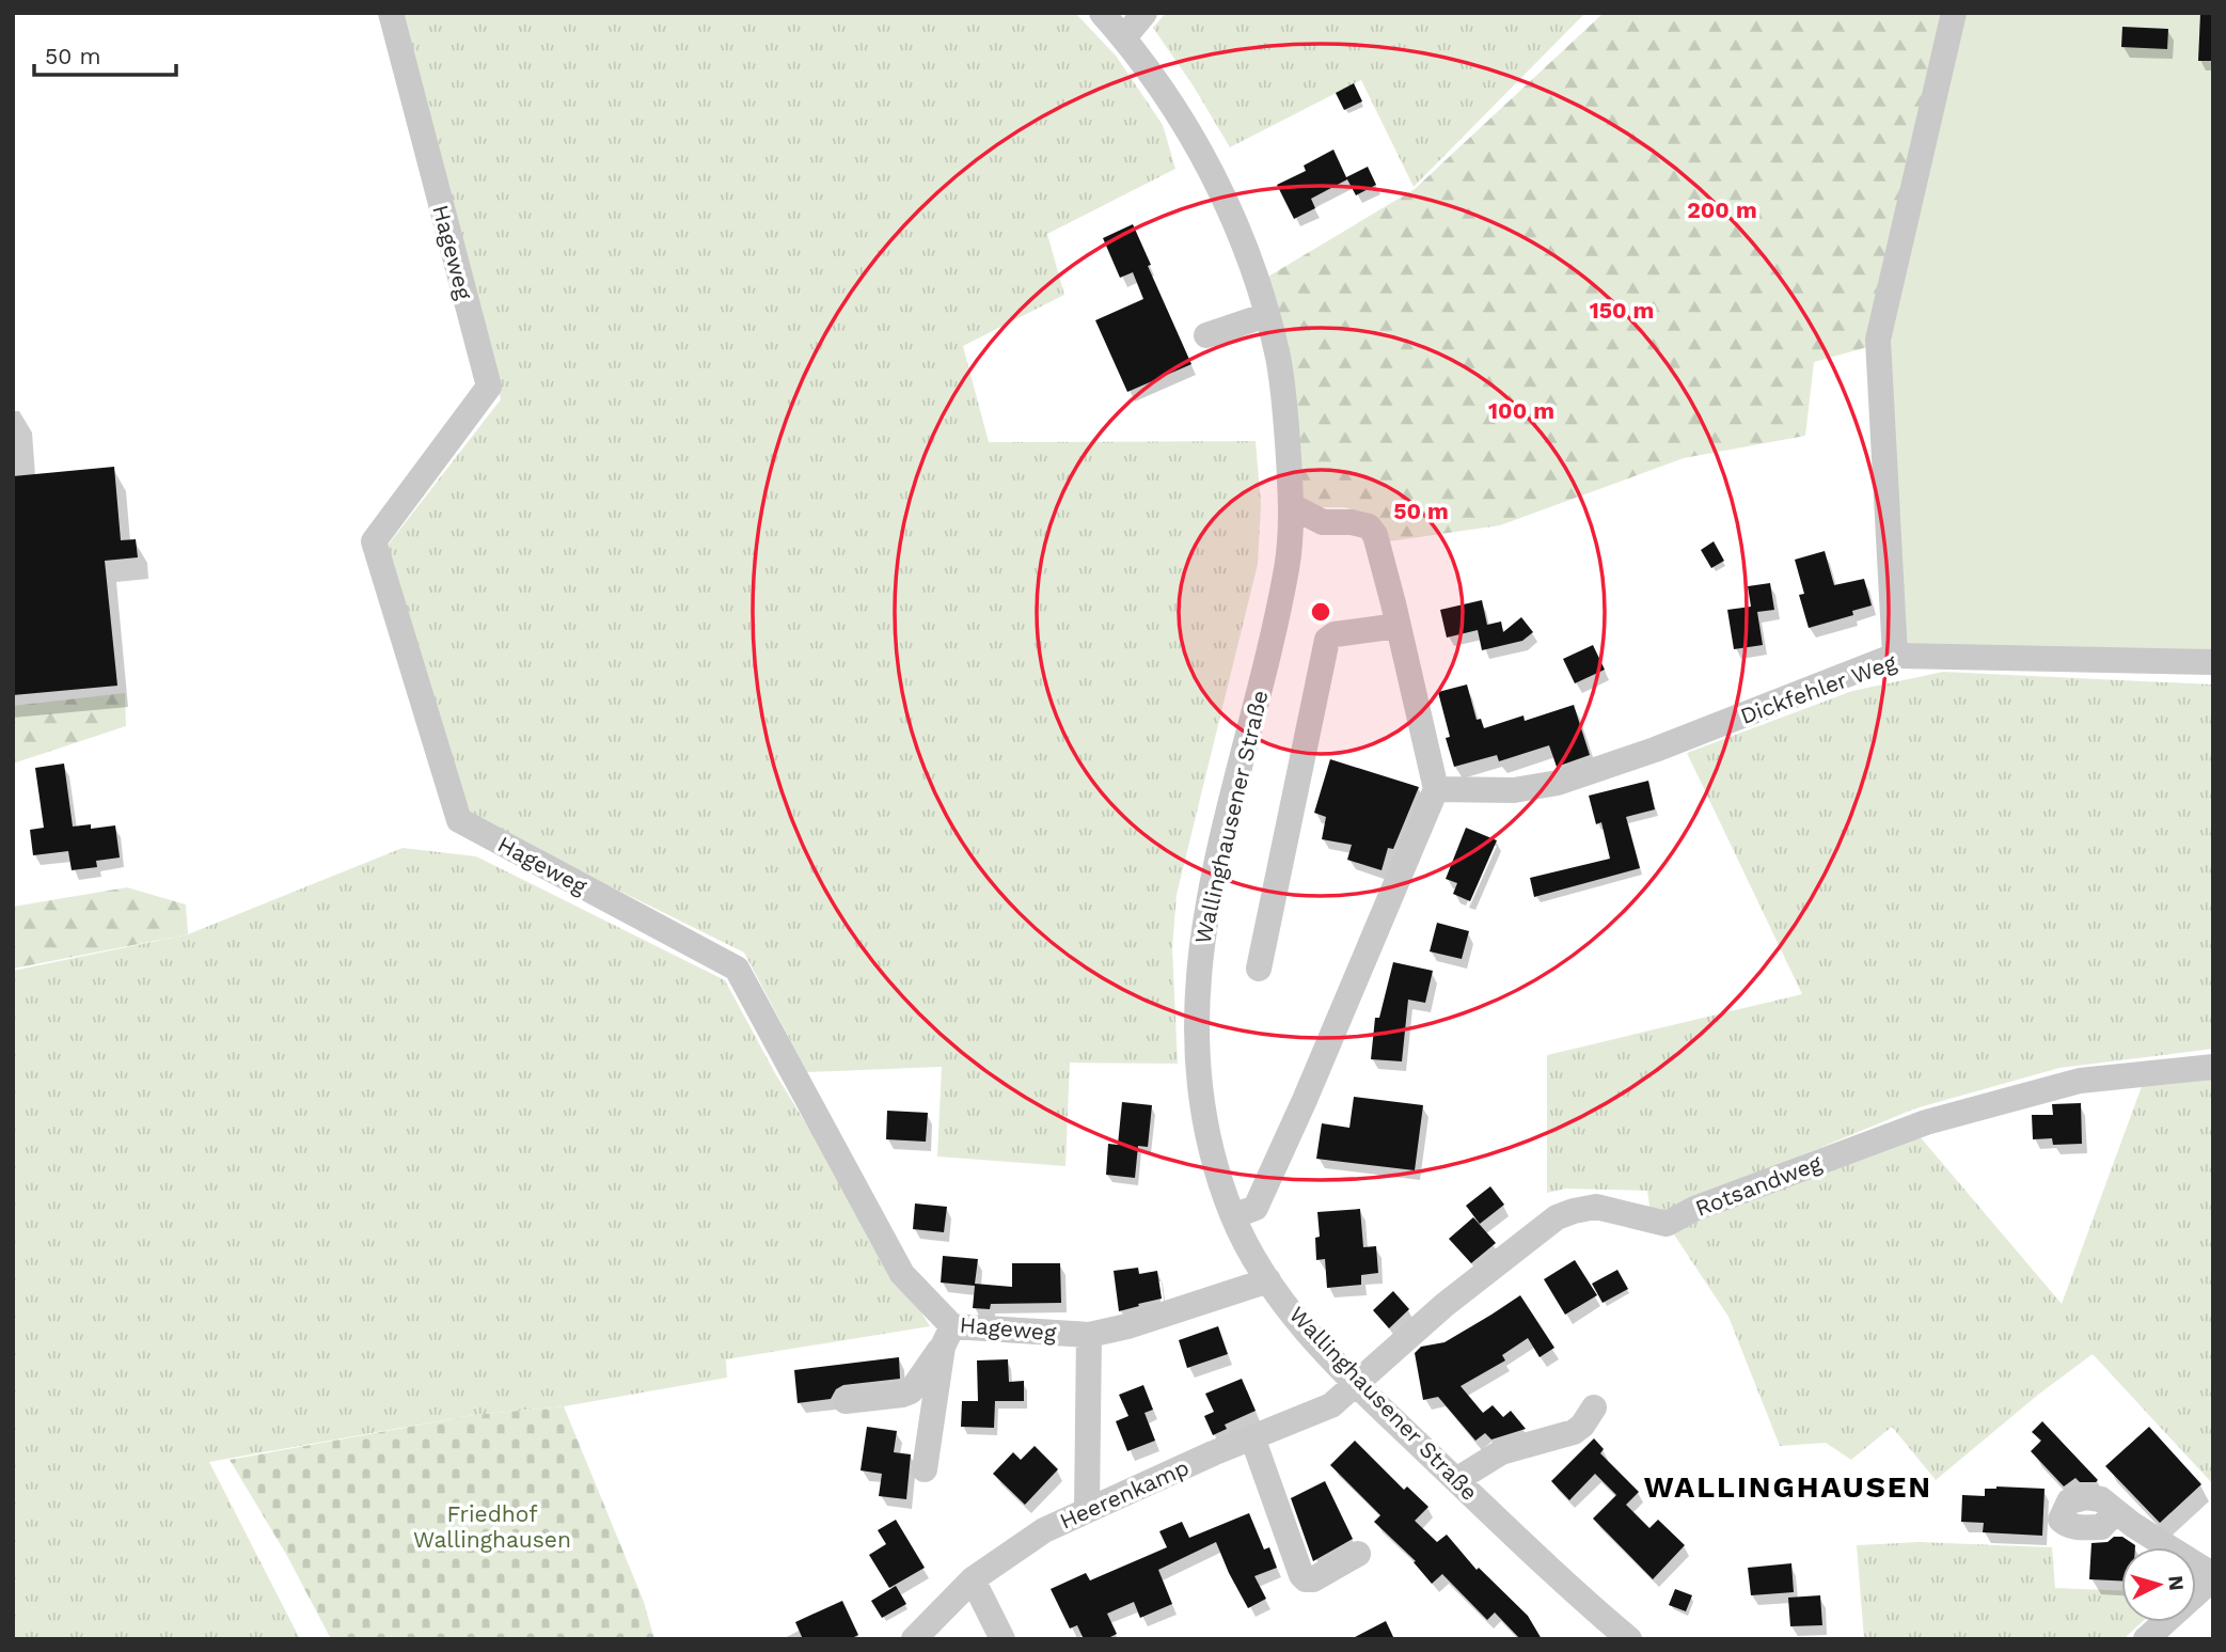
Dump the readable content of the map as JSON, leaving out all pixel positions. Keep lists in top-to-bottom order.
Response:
{
  "streets": {
    "street": [
      "Hageweg",
      "Dickfehler Weg",
      "Wallinghausener Straße",
      "Rotsandweg",
      "Heerenkamp"
    ]
  },
  "crossings": [
    ["Hageweg", "Wallinghausener Straße"],
    ["Wallinghausener Straße", "Rotsandweg"],
    ["Wallinghausener Straße", "Heerenkamp"],
    ["Rotsandweg", "Heerenkamp"]
  ],
  "districts": ["WALLINGHAUSEN"],
  "parks": ["Friedhof Wallinghausen"],
  "scale_bar": "50 m",
  "north": "right",
  "rings": [
    "200 m",
    "150 m",
    "100 m",
    "50 m"
  ]
}
